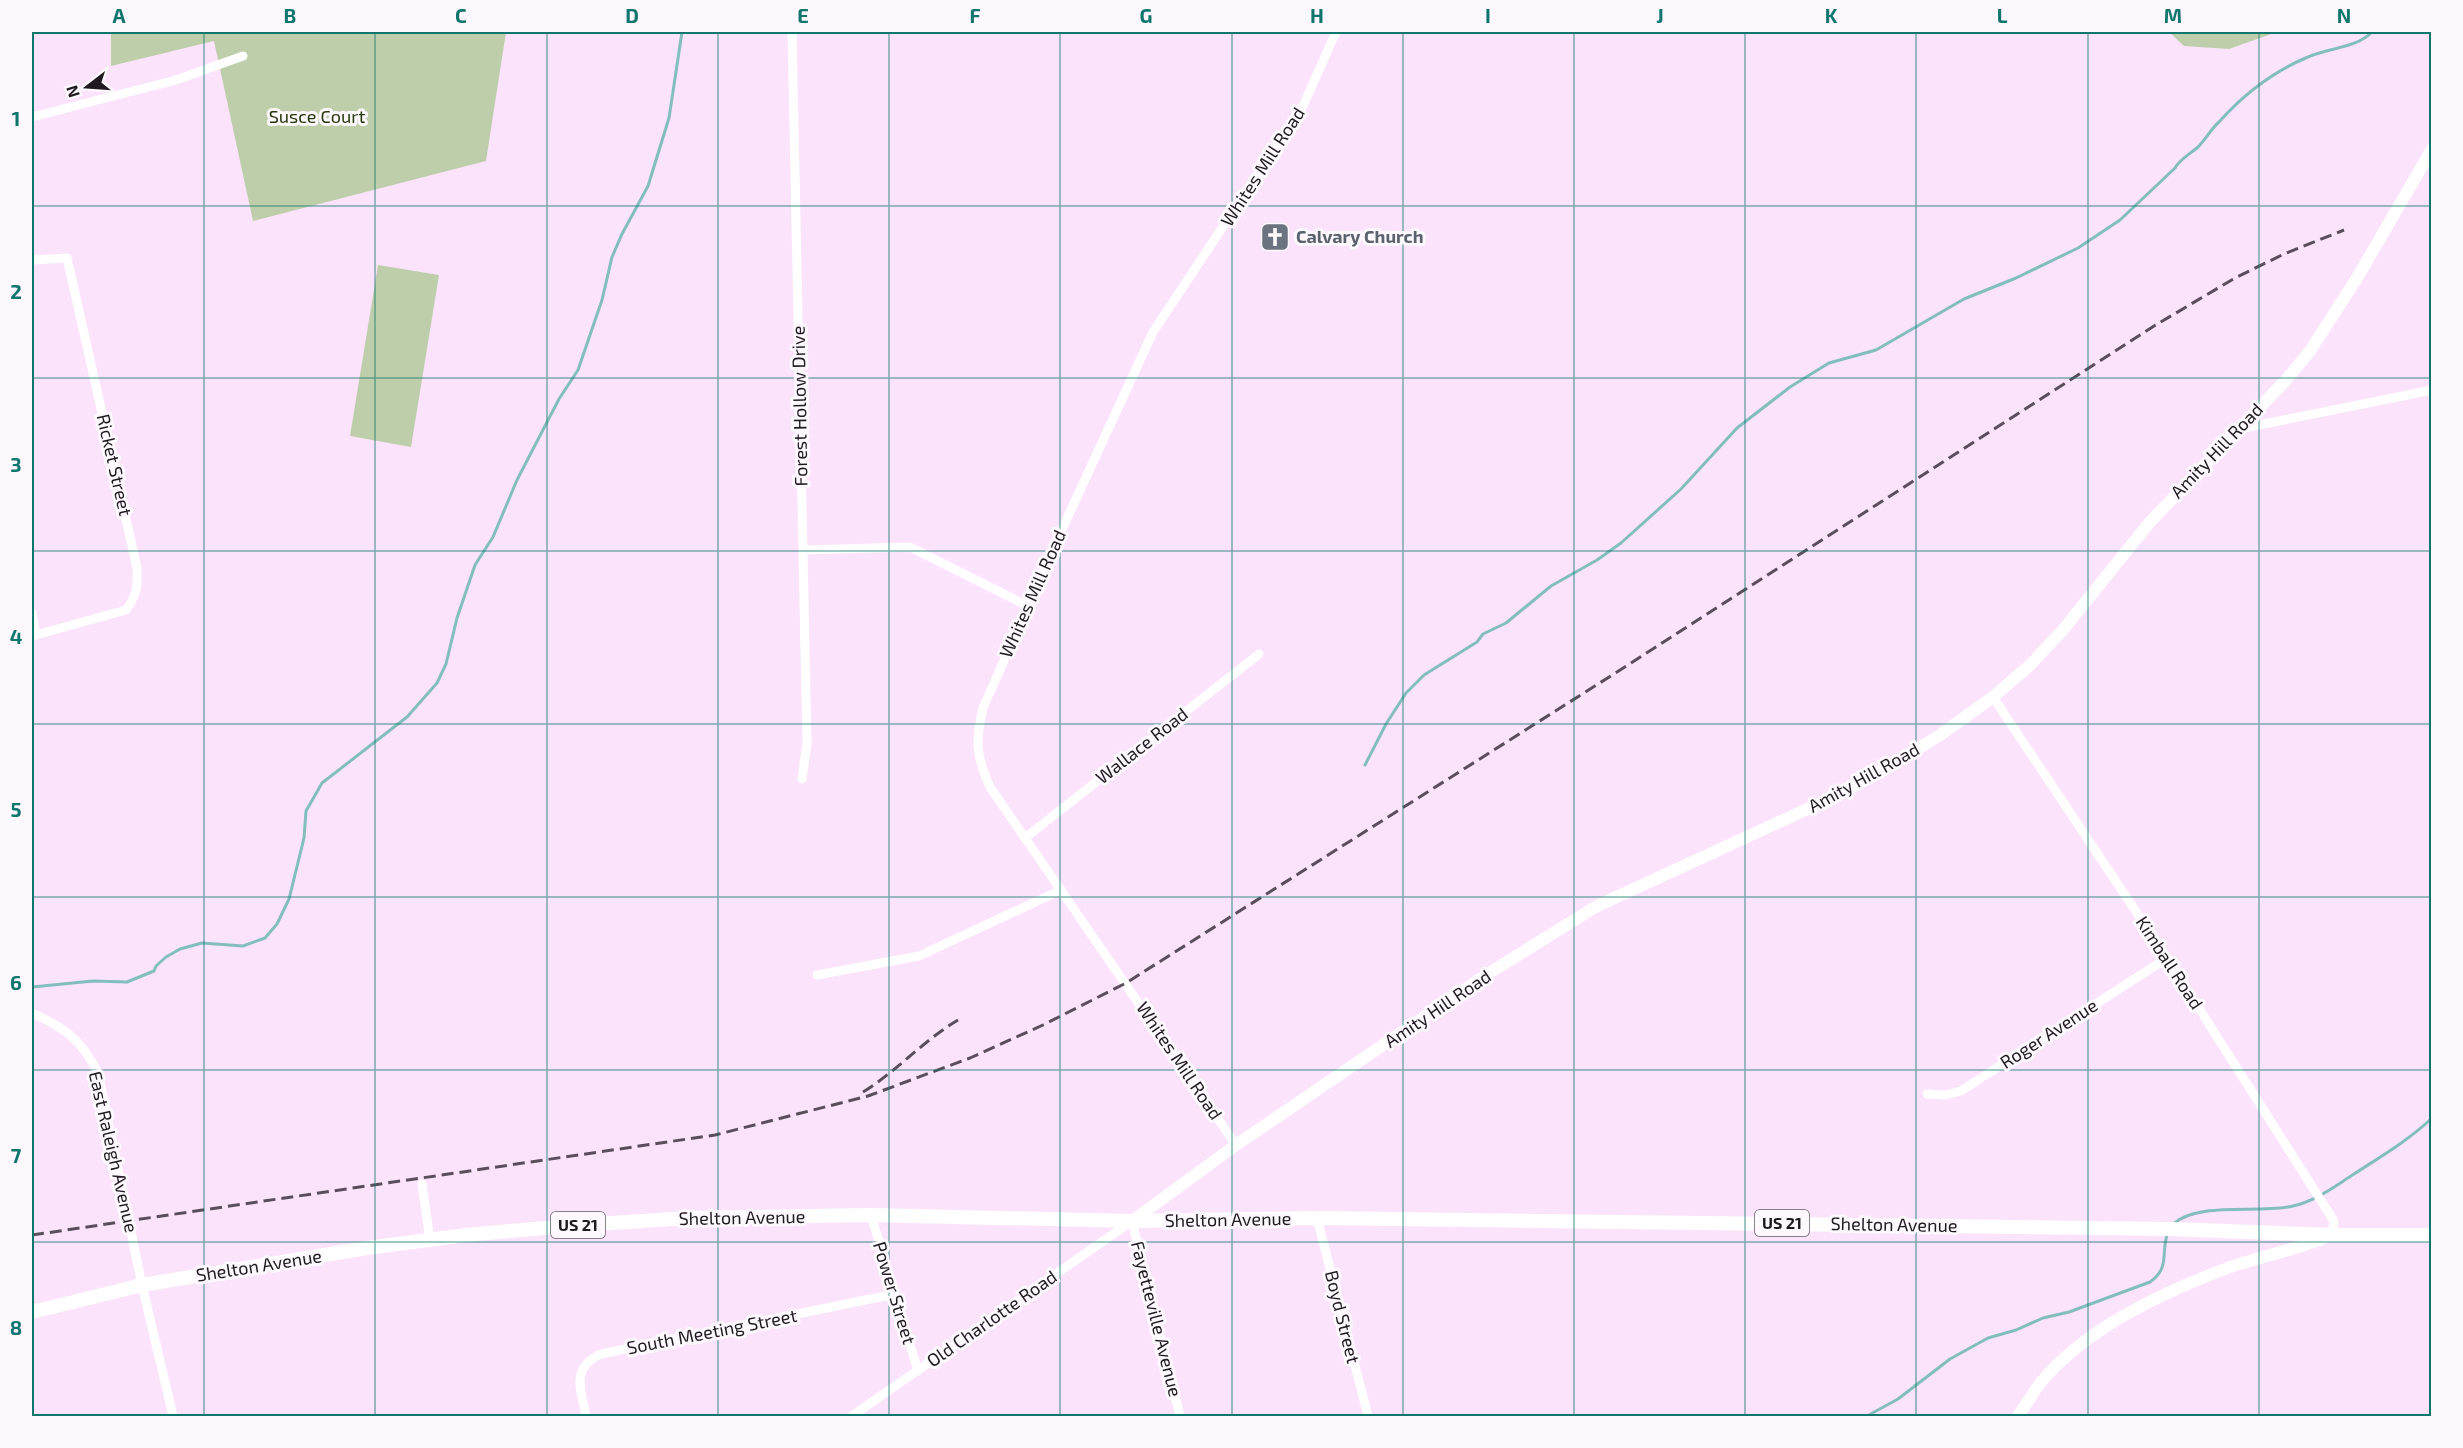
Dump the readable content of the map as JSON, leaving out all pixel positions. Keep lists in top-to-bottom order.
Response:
{
  "streets": {
    "main road": ["Shelton Avenue", "US 21"],
    "street": [
      "Whites Mill Road",
      "Forest Hollow Drive",
      "Amity Hill Road",
      "Ricket Street",
      "Wallace Road",
      "Kimball Road",
      "Roger Avenue",
      "East Raleigh Avenue",
      "Power Street",
      "Boyd Street",
      "Old Charlotte Road",
      "Fayetteville Avenue",
      "South Meeting Street"
    ]
  },
  "crossings": [
    ["Whites Mill Road", "Amity Hill Road"],
    ["Whites Mill Road", "Wallace Road"],
    ["Amity Hill Road", "Kimball Road"],
    ["Amity Hill Road", "Shelton Avenue"],
    ["Amity Hill Road", "Old Charlotte Road"],
    ["Amity Hill Road", "Fayetteville Avenue"],
    ["Kimball Road", "Roger Avenue"],
    ["Kimball Road", "Shelton Avenue"],
    ["East Raleigh Avenue", "Shelton Avenue"],
    ["Shelton Avenue", "Power Street"],
    ["Shelton Avenue", "Boyd Street"],
    ["Shelton Avenue", "Old Charlotte Road"],
    ["Shelton Avenue", "Fayetteville Avenue"],
    ["Power Street", "Old Charlotte Road"],
    ["Power Street", "South Meeting Street"],
    ["Old Charlotte Road", "Fayetteville Avenue"]
  ],
  "parks": ["Susce Court"],
  "places": {
    "church": ["Calvary Church"]
  },
  "north": "left",
  "grid": {
    "columns": [
      "A",
      "B",
      "C",
      "D",
      "E",
      "F",
      "G",
      "H",
      "I",
      "J",
      "K",
      "L",
      "M",
      "N"
    ],
    "rows": [
      "1",
      "2",
      "3",
      "4",
      "5",
      "6",
      "7",
      "8"
    ]
  }
}
